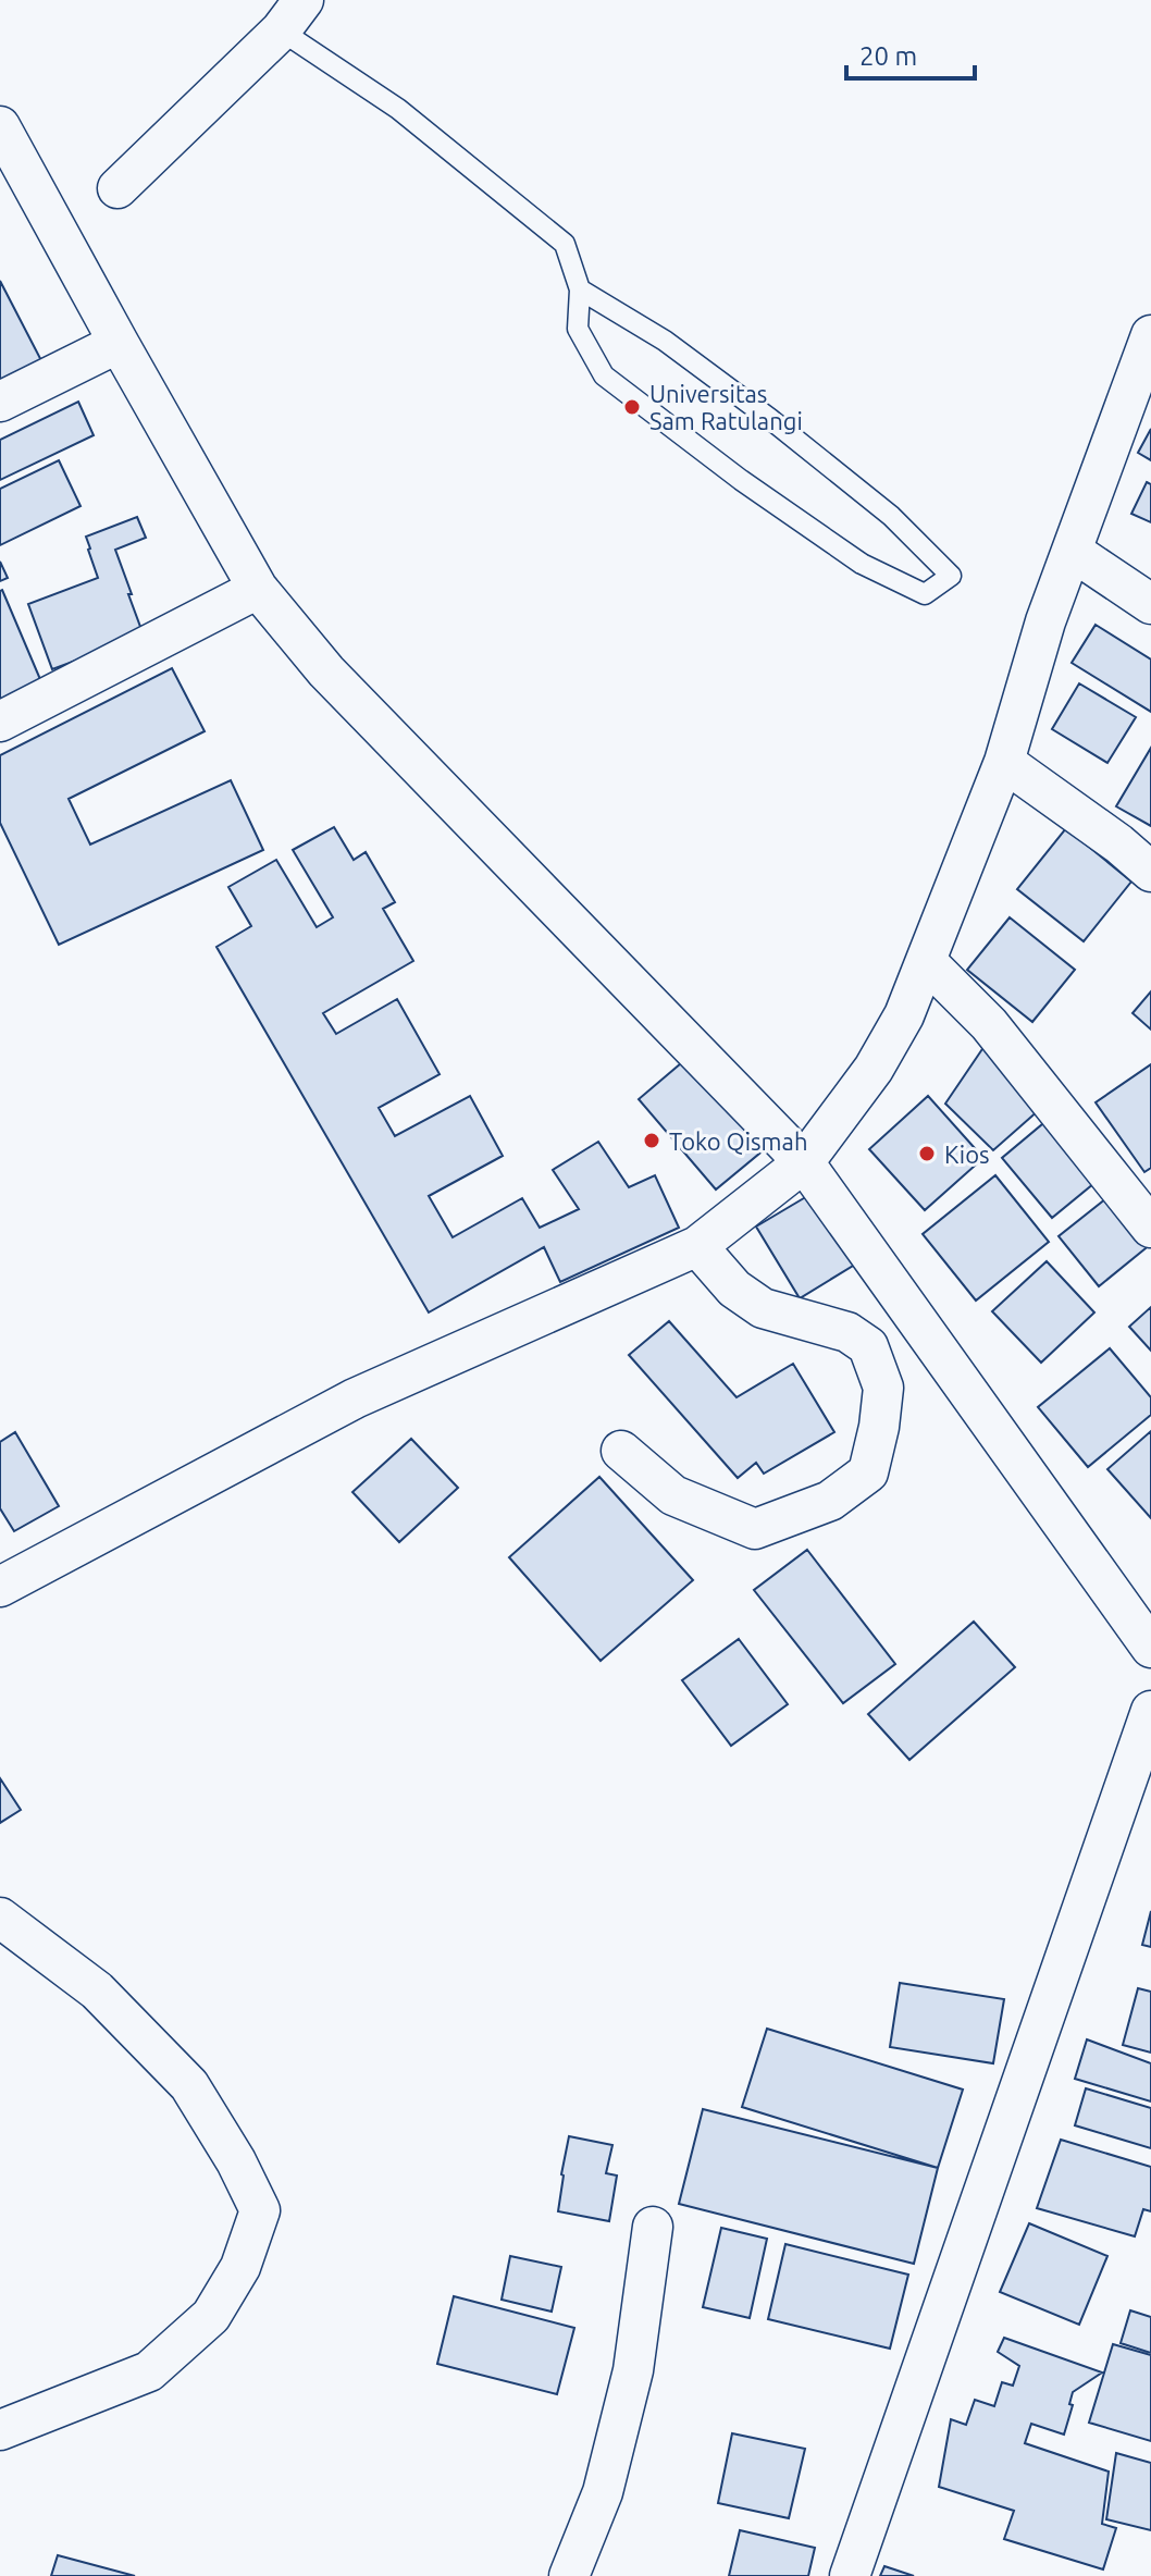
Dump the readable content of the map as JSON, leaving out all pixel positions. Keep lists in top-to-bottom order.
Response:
{
  "places": ["Universitas Sam Ratulangi", "Toko Qismah", "Kios"],
  "scale_bar": "20 m"
}
